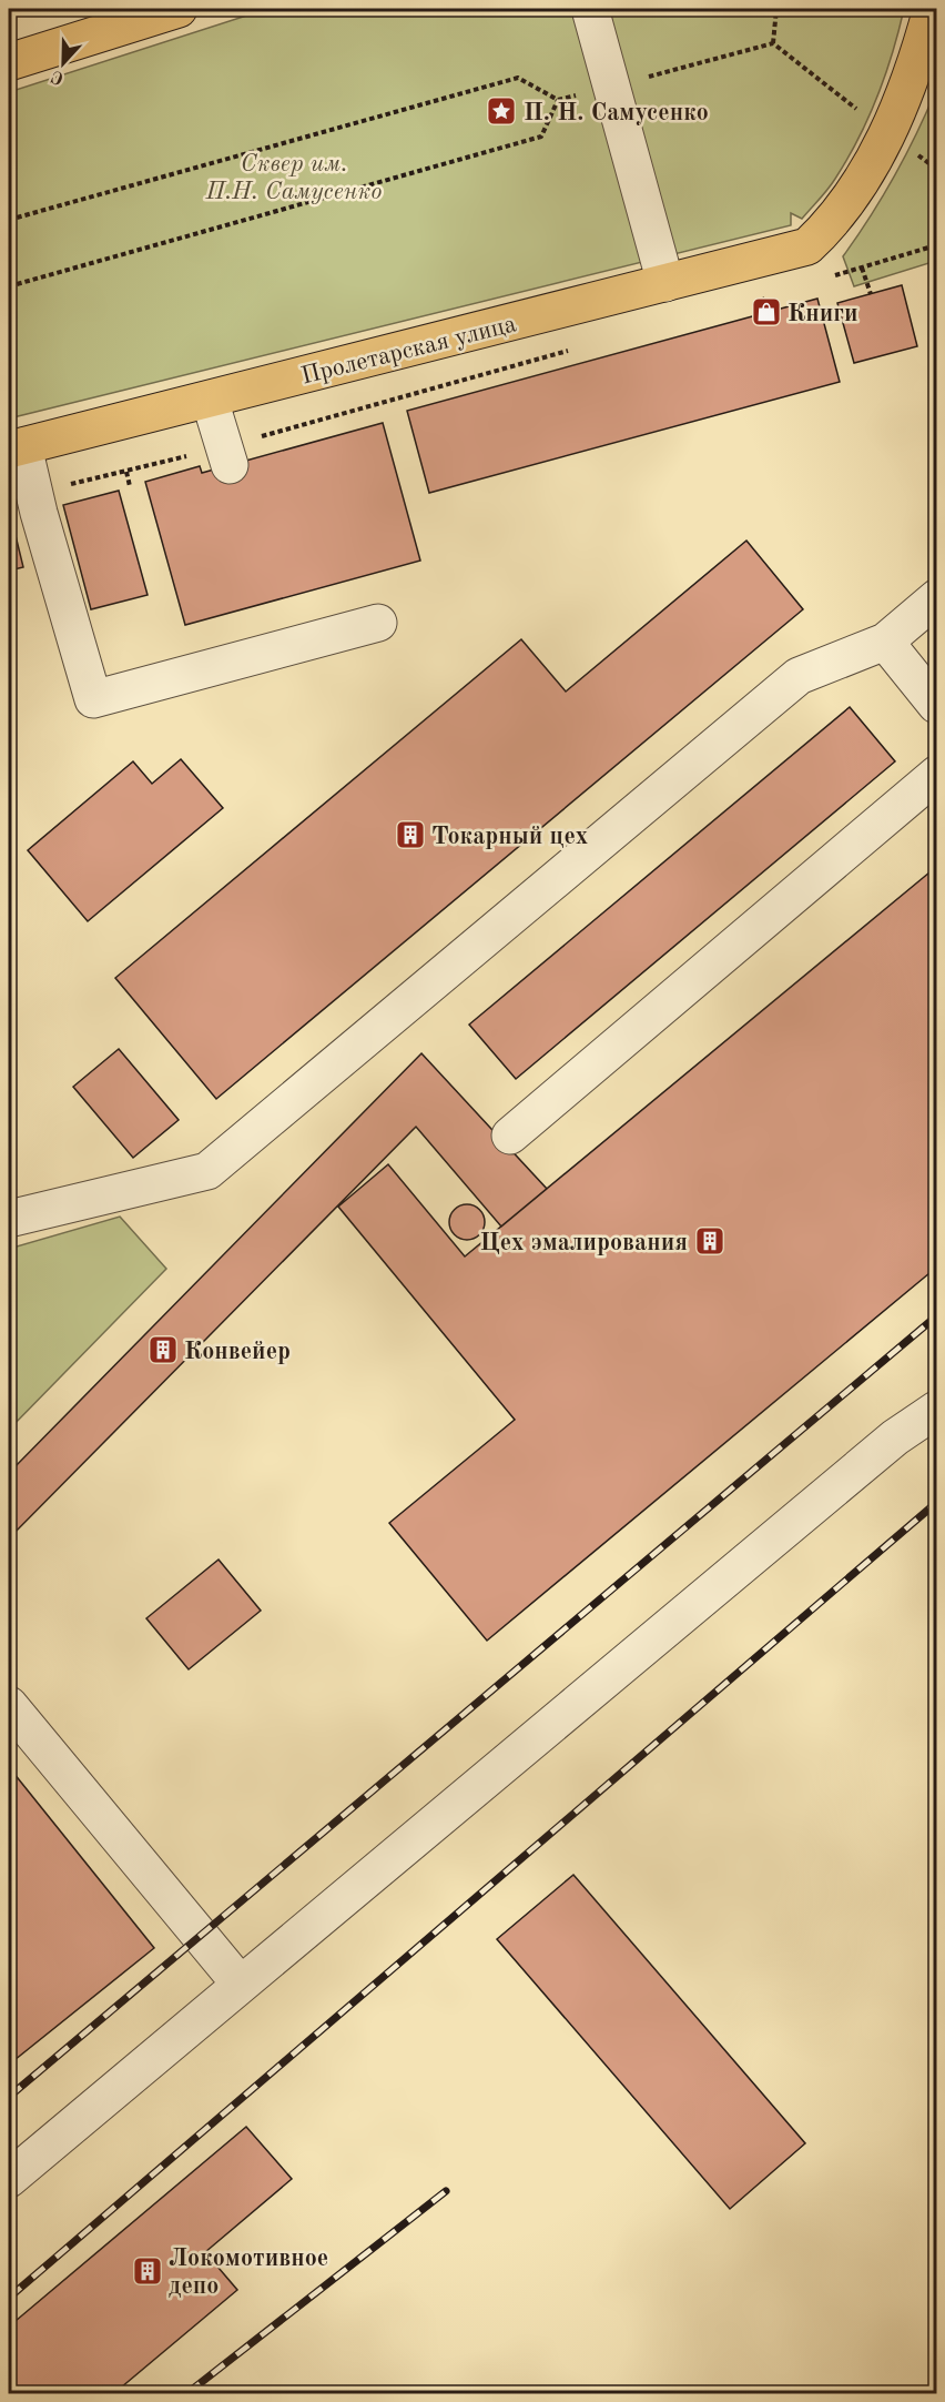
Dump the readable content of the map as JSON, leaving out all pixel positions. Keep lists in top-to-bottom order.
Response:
{
  "streets": {
    "main road": ["Пролетарская улица"]
  },
  "parks": ["Сквер им. П.Н. Самусенко"],
  "places": {
    "place": ["П. Н. Самусенко"],
    "shop": ["Книги"],
    "building": [
      "Токарный цех",
      "Цех эмалирования",
      "Конвейер",
      "Локомотивное депо"
    ]
  },
  "north": "bottom"
}
